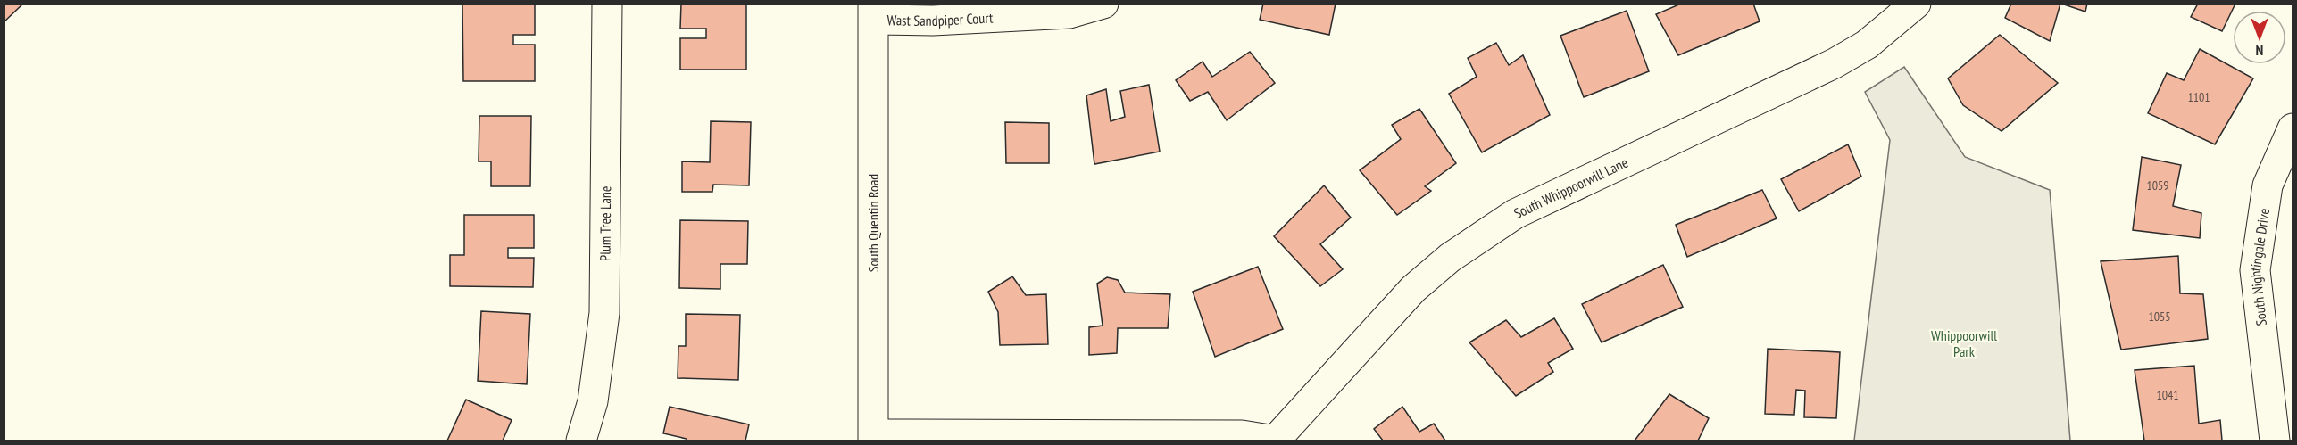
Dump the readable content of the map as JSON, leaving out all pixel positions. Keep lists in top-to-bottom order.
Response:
{
  "streets": {
    "street": [
      "Wast Sandpiper Court",
      "South Whippoorwill Lane",
      "South Quentin Road",
      "Plum Tree Lane",
      "South Nightingale Drive"
    ]
  },
  "crossings": [
    ["Wast Sandpiper Court", "South Quentin Road"]
  ],
  "parks": ["Whippoorwill Park"],
  "house_numbers": [
    "1101",
    "1059",
    "1055",
    "1041"
  ],
  "north": "bottom"
}
